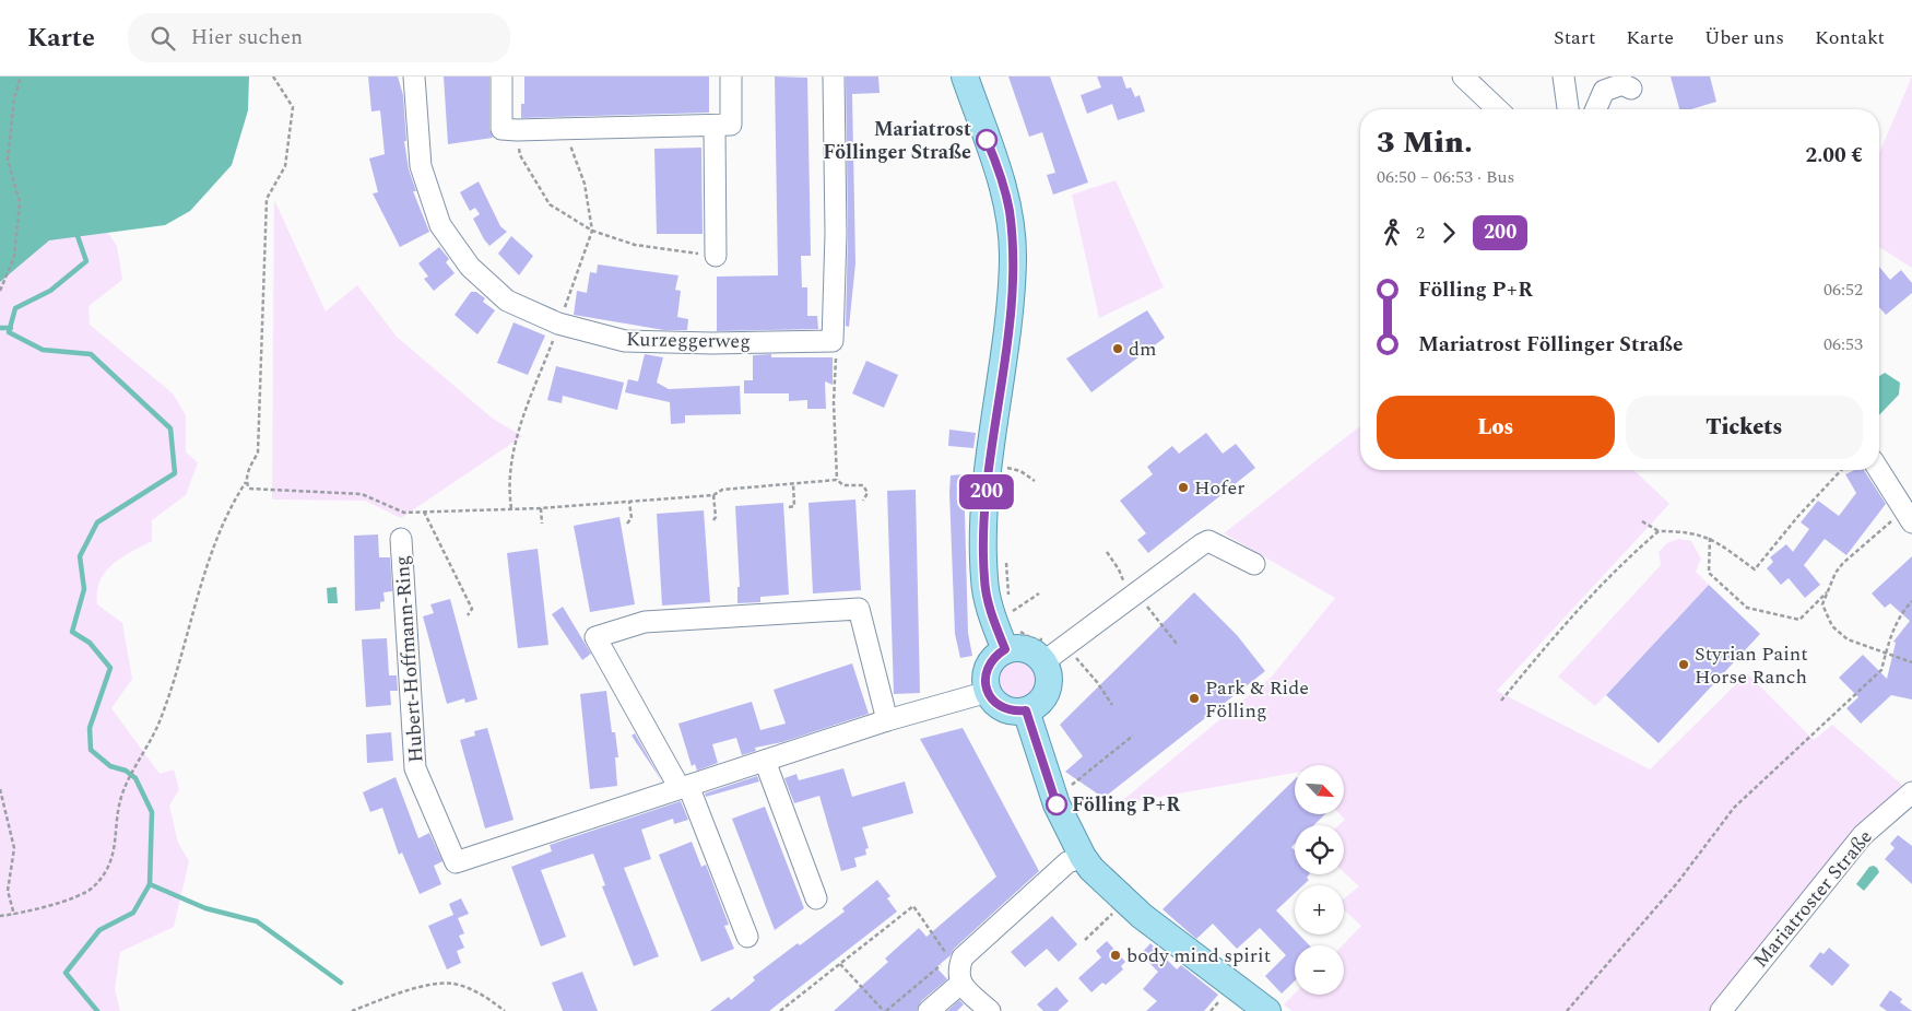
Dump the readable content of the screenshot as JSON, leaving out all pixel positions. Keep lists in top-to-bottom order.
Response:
{
  "streets": {
    "street": ["Kurzeggerweg", "Hubert-Hoffmann-Ring", "Mariatroster Straße"]
  },
  "places": [
    "Mariatrost Föllinger Straße",
    "dm",
    "Hofer",
    "Styrian Paint Horse Ranch",
    "Park & Ride Fölling",
    "Fölling P+R",
    "body mind spirit"
  ],
  "lines": ["bus line 200"],
  "north": "bottom right",
  "page": {
    "header": "Karte",
    "search": "Hier suchen",
    "nav": [
      "Start",
      "Karte",
      "Über uns",
      "Kontakt"
    ],
    "on_map": "200",
    "heading": ["3 Min.", "06:50 – 06:53 · Bus", "2.00 €"],
    "legs": ["2", "200"],
    "list": [
      {
        "name": "Fölling P+R",
        "value": "06:52"
      },
      {
        "name": "Mariatrost Föllinger Straße",
        "value": "06:53"
      }
    ],
    "buttons": ["Los", "Tickets"],
    "map_buttons": ["+", "−"]
  }
}
